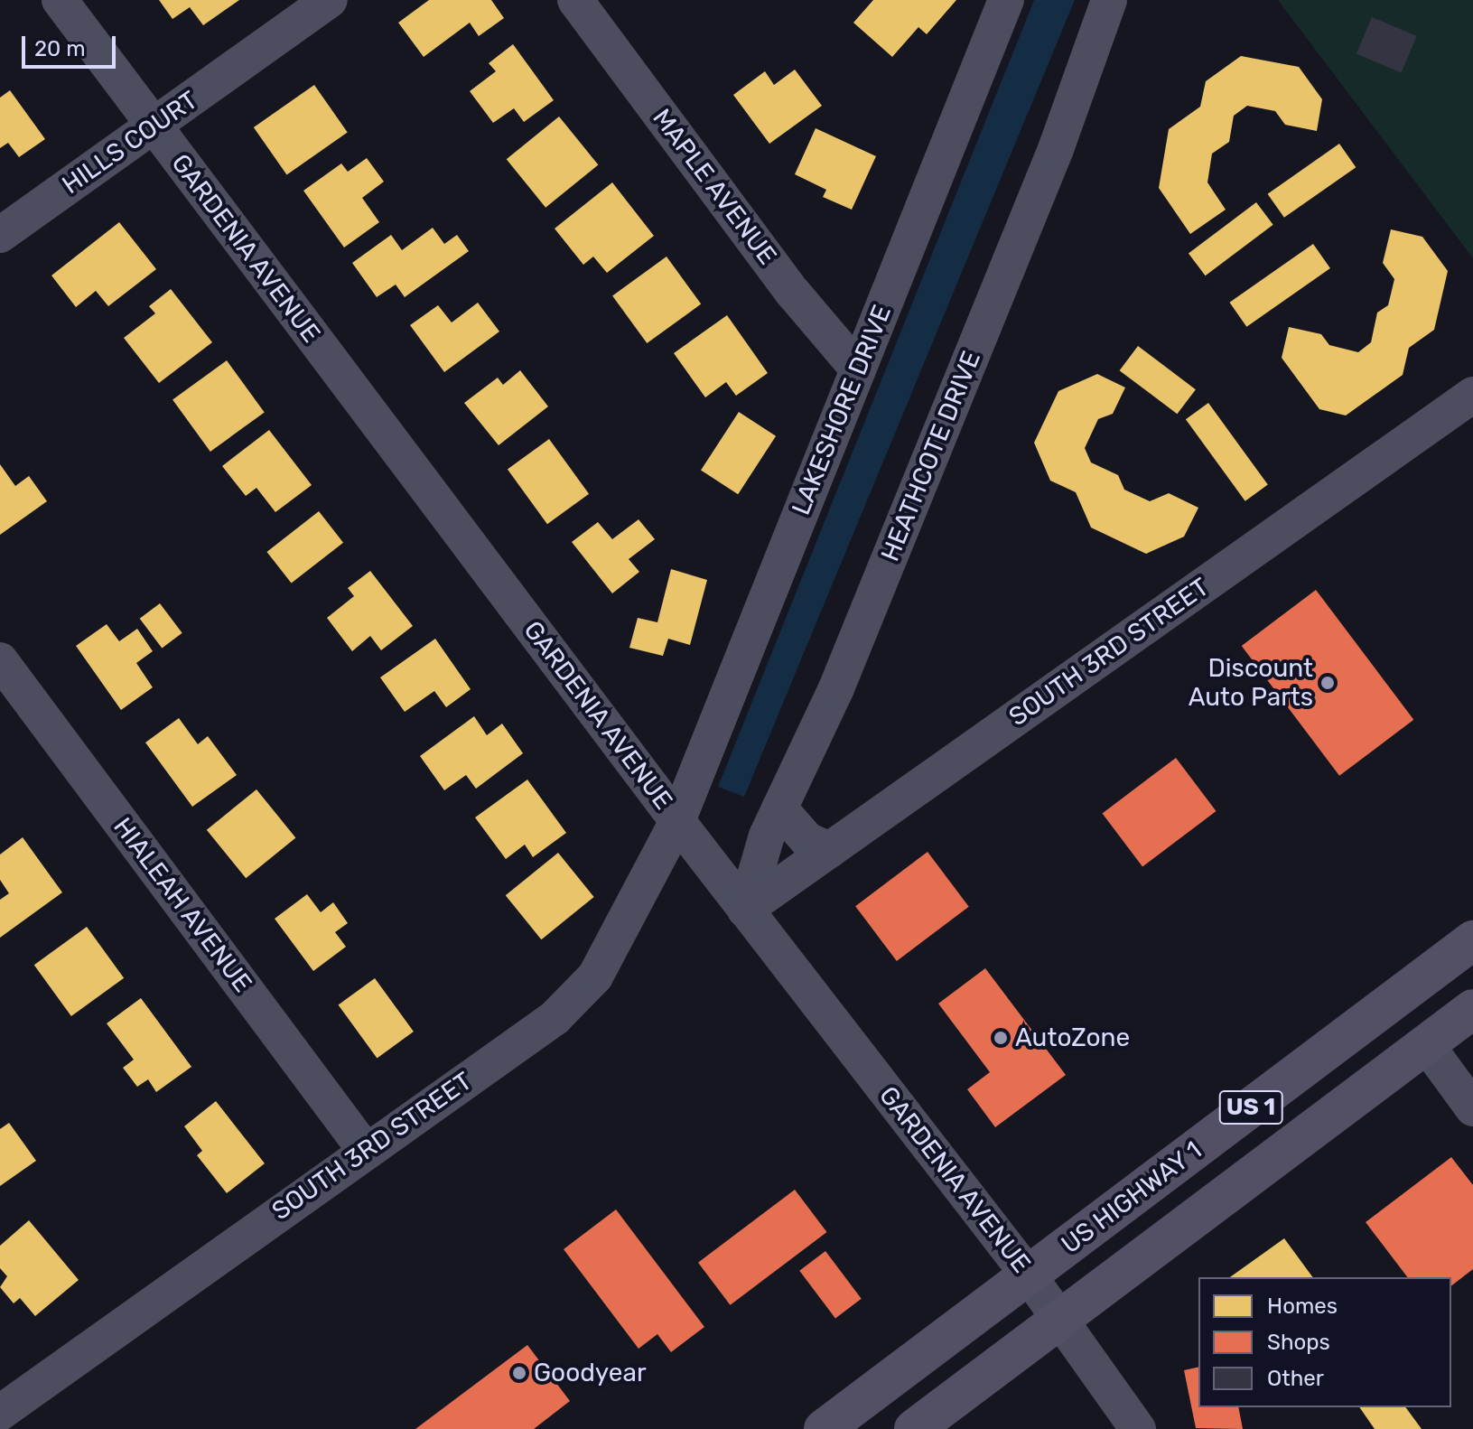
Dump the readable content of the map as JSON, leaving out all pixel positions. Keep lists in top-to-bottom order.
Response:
{
  "streets": {
    "main road": ["US 1", "US HIGHWAY 1"],
    "street": [
      "HILLS COURT",
      "MAPLE AVENUE",
      "GARDENIA AVENUE",
      "LAKESHORE DRIVE",
      "HEATHCOTE DRIVE",
      "SOUTH 3RD STREET",
      "HIALEAH AVENUE"
    ]
  },
  "crossings": [
    ["HILLS COURT", "GARDENIA AVENUE"],
    ["MAPLE AVENUE", "LAKESHORE DRIVE"],
    ["GARDENIA AVENUE", "LAKESHORE DRIVE"],
    ["GARDENIA AVENUE", "HEATHCOTE DRIVE"],
    ["GARDENIA AVENUE", "SOUTH 3RD STREET"],
    ["GARDENIA AVENUE", "US 1"],
    ["GARDENIA AVENUE", "US HIGHWAY 1"],
    ["LAKESHORE DRIVE", "SOUTH 3RD STREET"],
    ["HEATHCOTE DRIVE", "SOUTH 3RD STREET"],
    ["SOUTH 3RD STREET", "HIALEAH AVENUE"]
  ],
  "places": ["Discount Auto Parts", "AutoZone", "Goodyear"],
  "legend": ["Homes", "Shops", "Other"],
  "scale_bar": "20 m"
}
